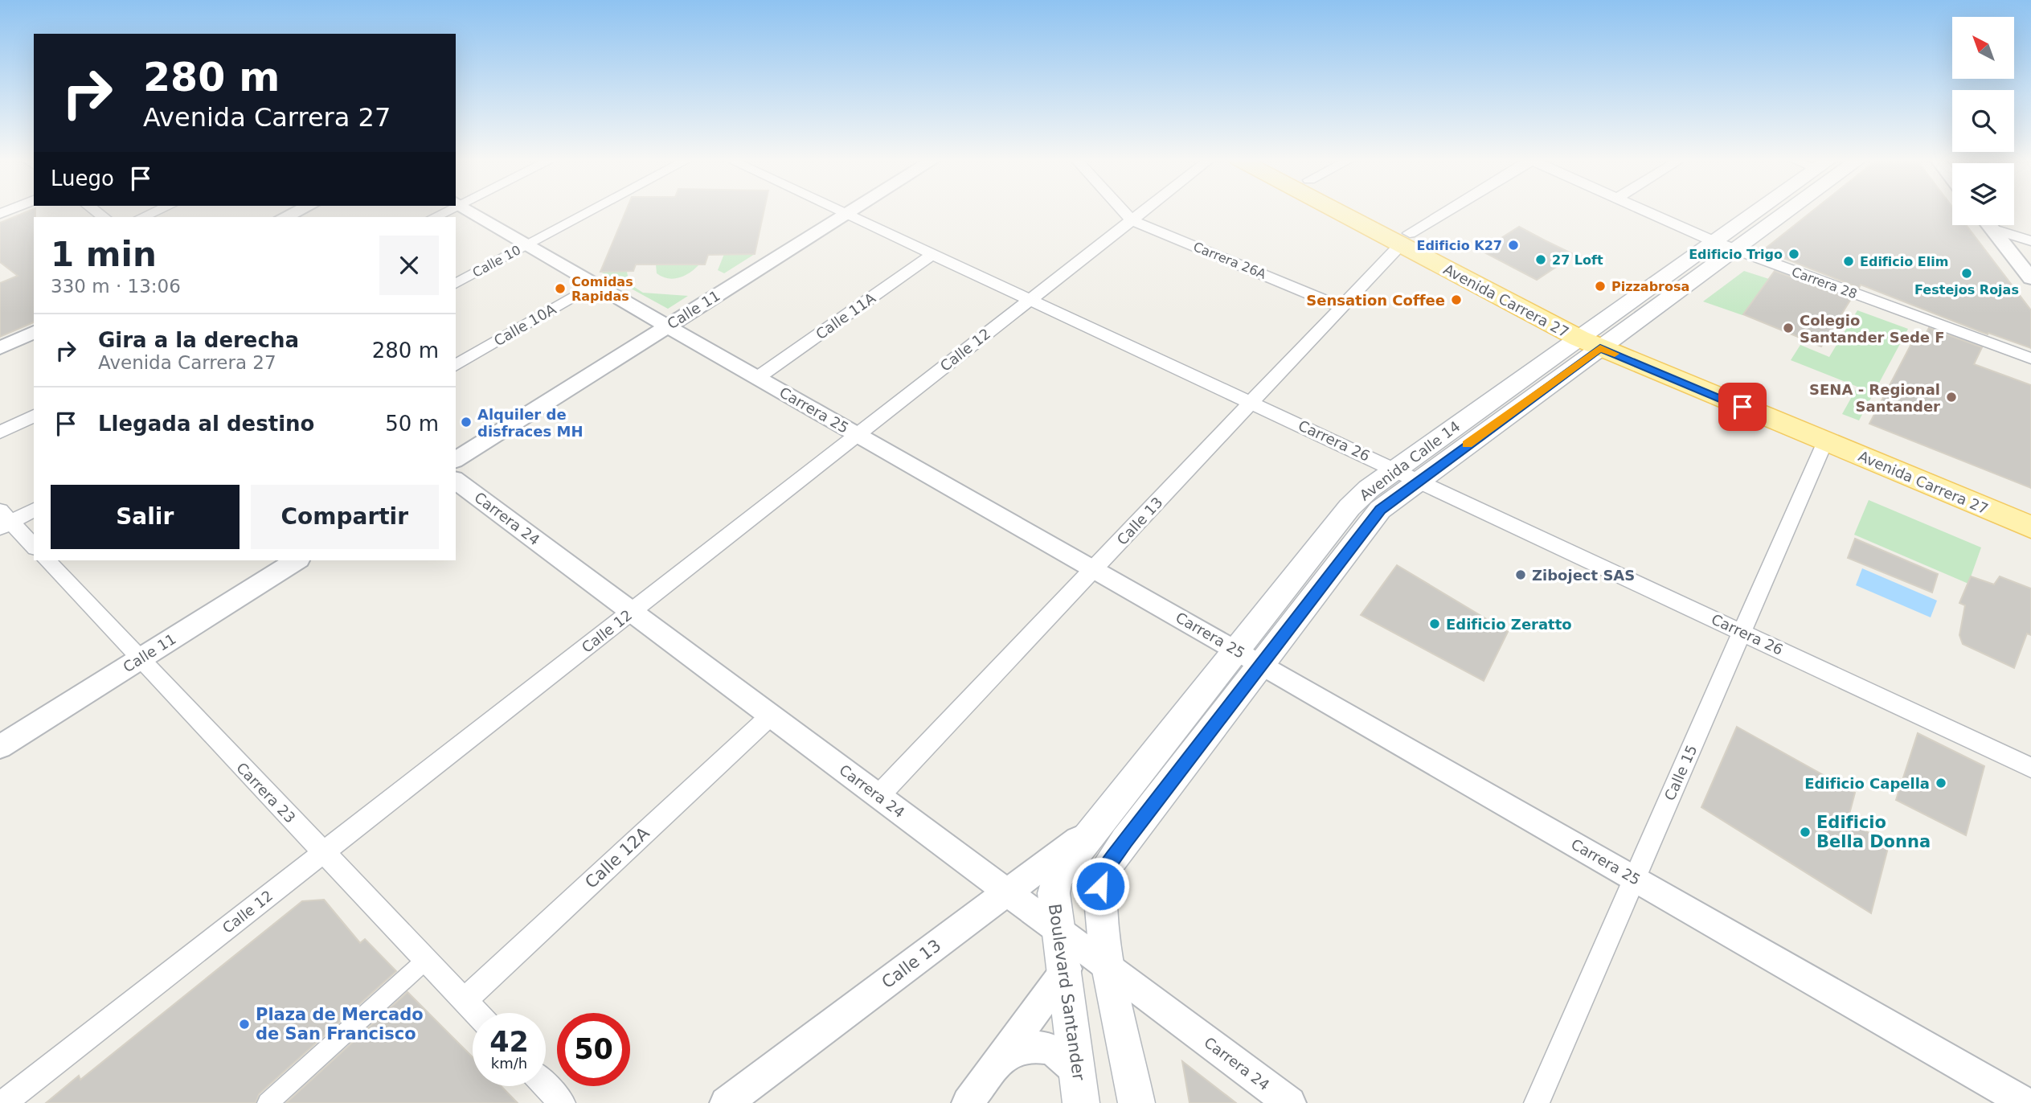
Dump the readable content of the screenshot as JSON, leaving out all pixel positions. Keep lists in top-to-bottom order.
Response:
{
  "streets": {
    "main road": ["Avenida Carrera 27", "Avenida Calle 14", "Boulevard Santander"],
    "street": [
      "Carrera 26A",
      "Calle 10",
      "Carrera 28",
      "Calle 11",
      "Calle 11A",
      "Calle 10A",
      "Calle 12",
      "Carrera 25",
      "Carrera 26",
      "Carrera 24",
      "Calle 13",
      "Calle 15",
      "Carrera 23",
      "Calle 12A"
    ]
  },
  "crossings": [
    ["Carrera 26A", "Calle 12"],
    ["Carrera 26A", "Calle 13"],
    ["Calle 10", "Carrera 25"],
    ["Carrera 28", "Avenida Calle 14"],
    ["Avenida Carrera 27", "Avenida Calle 14"],
    ["Avenida Carrera 27", "Calle 13"],
    ["Avenida Carrera 27", "Calle 15"],
    ["Calle 11", "Carrera 25"],
    ["Calle 11", "Carrera 26"],
    ["Calle 11", "Carrera 23"],
    ["Calle 11A", "Carrera 25"],
    ["Calle 11A", "Carrera 26"],
    ["Calle 10A", "Carrera 25"],
    ["Calle 12", "Carrera 25"],
    ["Calle 12", "Carrera 26"],
    ["Calle 12", "Carrera 24"],
    ["Calle 12", "Carrera 23"],
    ["Carrera 25", "Avenida Calle 14"],
    ["Carrera 25", "Calle 13"],
    ["Carrera 25", "Calle 15"],
    ["Carrera 26", "Avenida Calle 14"],
    ["Carrera 26", "Calle 13"],
    ["Carrera 26", "Calle 15"],
    ["Avenida Calle 14", "Calle 13"],
    ["Avenida Calle 14", "Boulevard Santander"],
    ["Carrera 24", "Calle 13"],
    ["Carrera 24", "Calle 12A"],
    ["Carrera 24", "Boulevard Santander"],
    ["Carrera 23", "Calle 12A"]
  ],
  "places": [
    "Edificio K27",
    "Edificio Trigo",
    "27 Loft",
    "Edificio Elim",
    "Festejos Rojas",
    "Pizzabrosa",
    "Comidas Rapidas",
    "Sensation Coffee",
    "Colegio Santander Sede F",
    "SENA - Regional Santander",
    "Alquiler de disfraces MH",
    "Ziboject SAS",
    "Edificio Zeratto",
    "Edificio Capella",
    "Edificio Bella Donna",
    "Plaza de Mercado de San Francisco"
  ],
  "north": "top left",
  "page": {
    "turn": ["280 m", "Avenida Carrera 27"],
    "then": "Luego",
    "heading": ["1 min", "330 m · 13:06"],
    "list": [
      {
        "name": "Gira a la derecha",
        "note": "Avenida Carrera 27",
        "value": "280 m"
      },
      {
        "name": "Llegada al destino",
        "value": "50 m"
      }
    ],
    "buttons": ["Salir", "Compartir"],
    "speed": "42 km/h",
    "limit": "50"
  }
}
